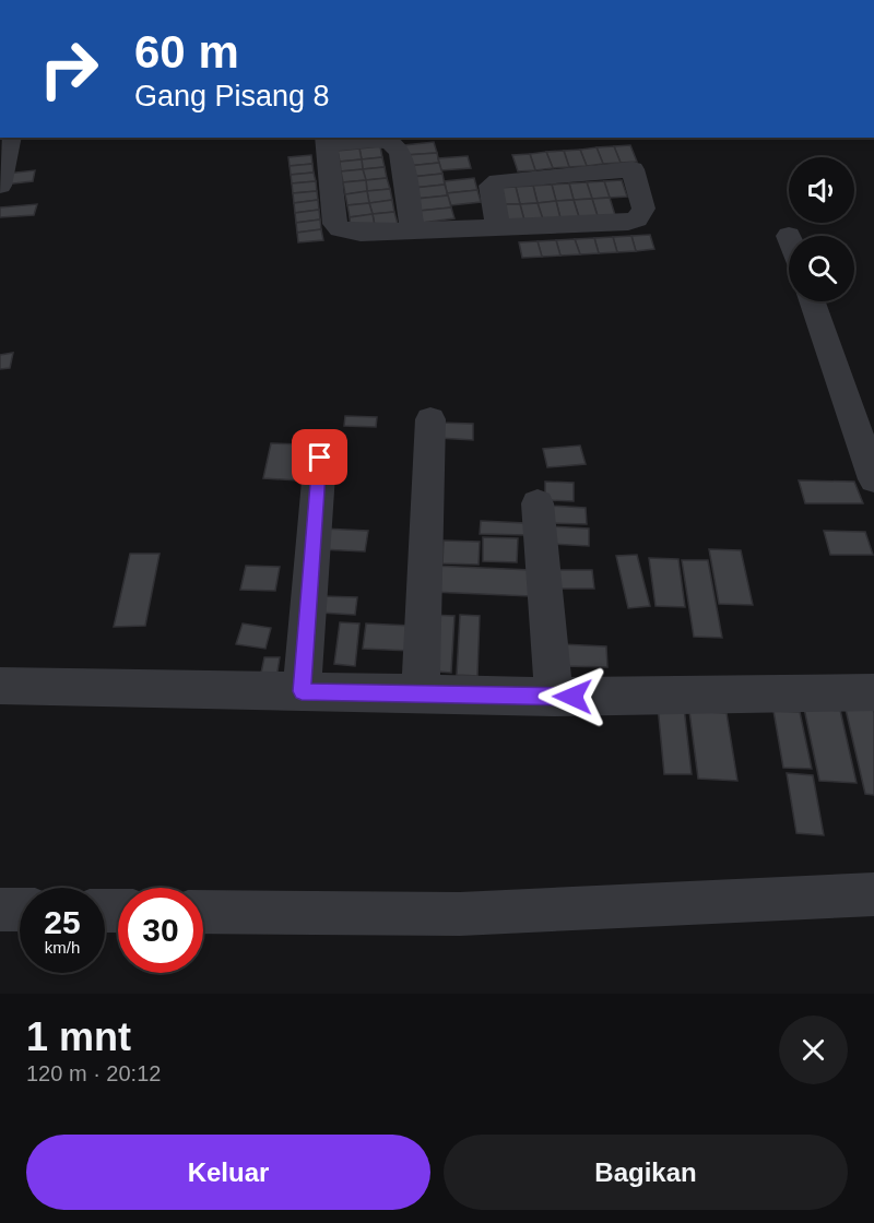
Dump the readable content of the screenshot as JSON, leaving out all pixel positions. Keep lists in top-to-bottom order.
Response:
{
  "page": {
    "turn": ["60 m", "Gang Pisang 8"],
    "speed": "25 km/h",
    "limit": "30",
    "heading": ["1 mnt", "120 m · 20:12"],
    "buttons": ["Keluar", "Bagikan"]
  }
}
